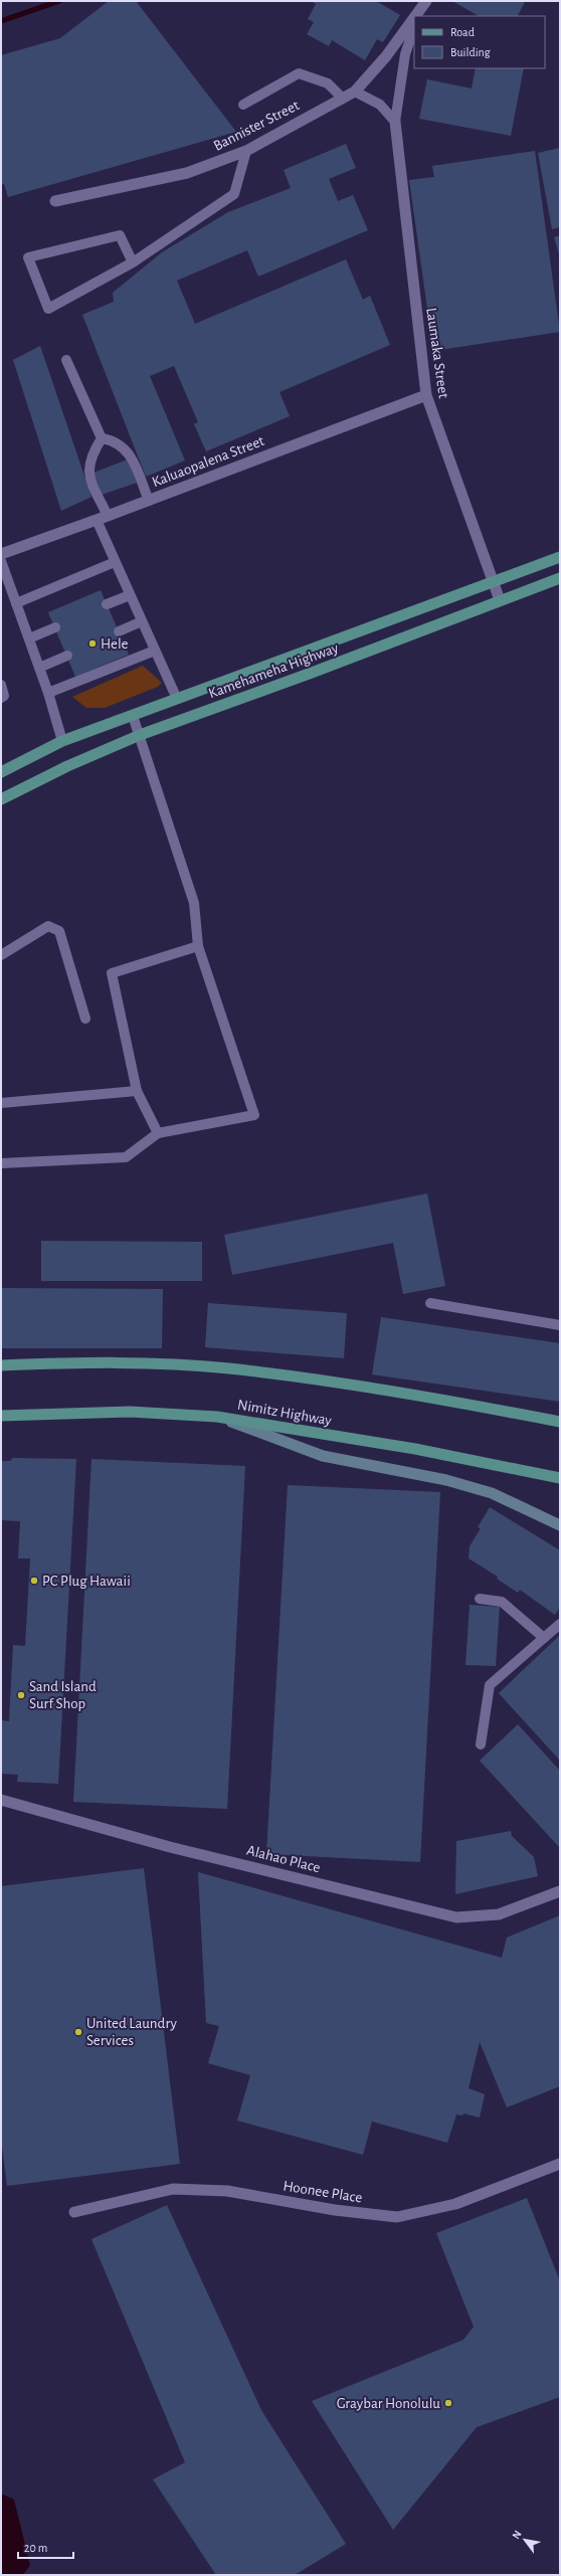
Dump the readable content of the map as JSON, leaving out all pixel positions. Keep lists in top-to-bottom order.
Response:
{
  "streets": {
    "main road": ["Kamehameha Highway", "Nimitz Highway"],
    "street": [
      "Bannister Street",
      "Laumaka Street",
      "Kaluaopalena Street",
      "Alahao Place",
      "Hoonee Place"
    ]
  },
  "crossings": [
    ["Laumaka Street", "Kaluaopalena Street"],
    ["Laumaka Street", "Kamehameha Highway"]
  ],
  "places": [
    "Hele",
    "PC Plug Hawaii",
    "Sand Island Surf Shop",
    "United Laundry Services",
    "Graybar Honolulu"
  ],
  "legend": ["Road", "Building"],
  "scale_bar": "20 m",
  "north": "top left"
}
